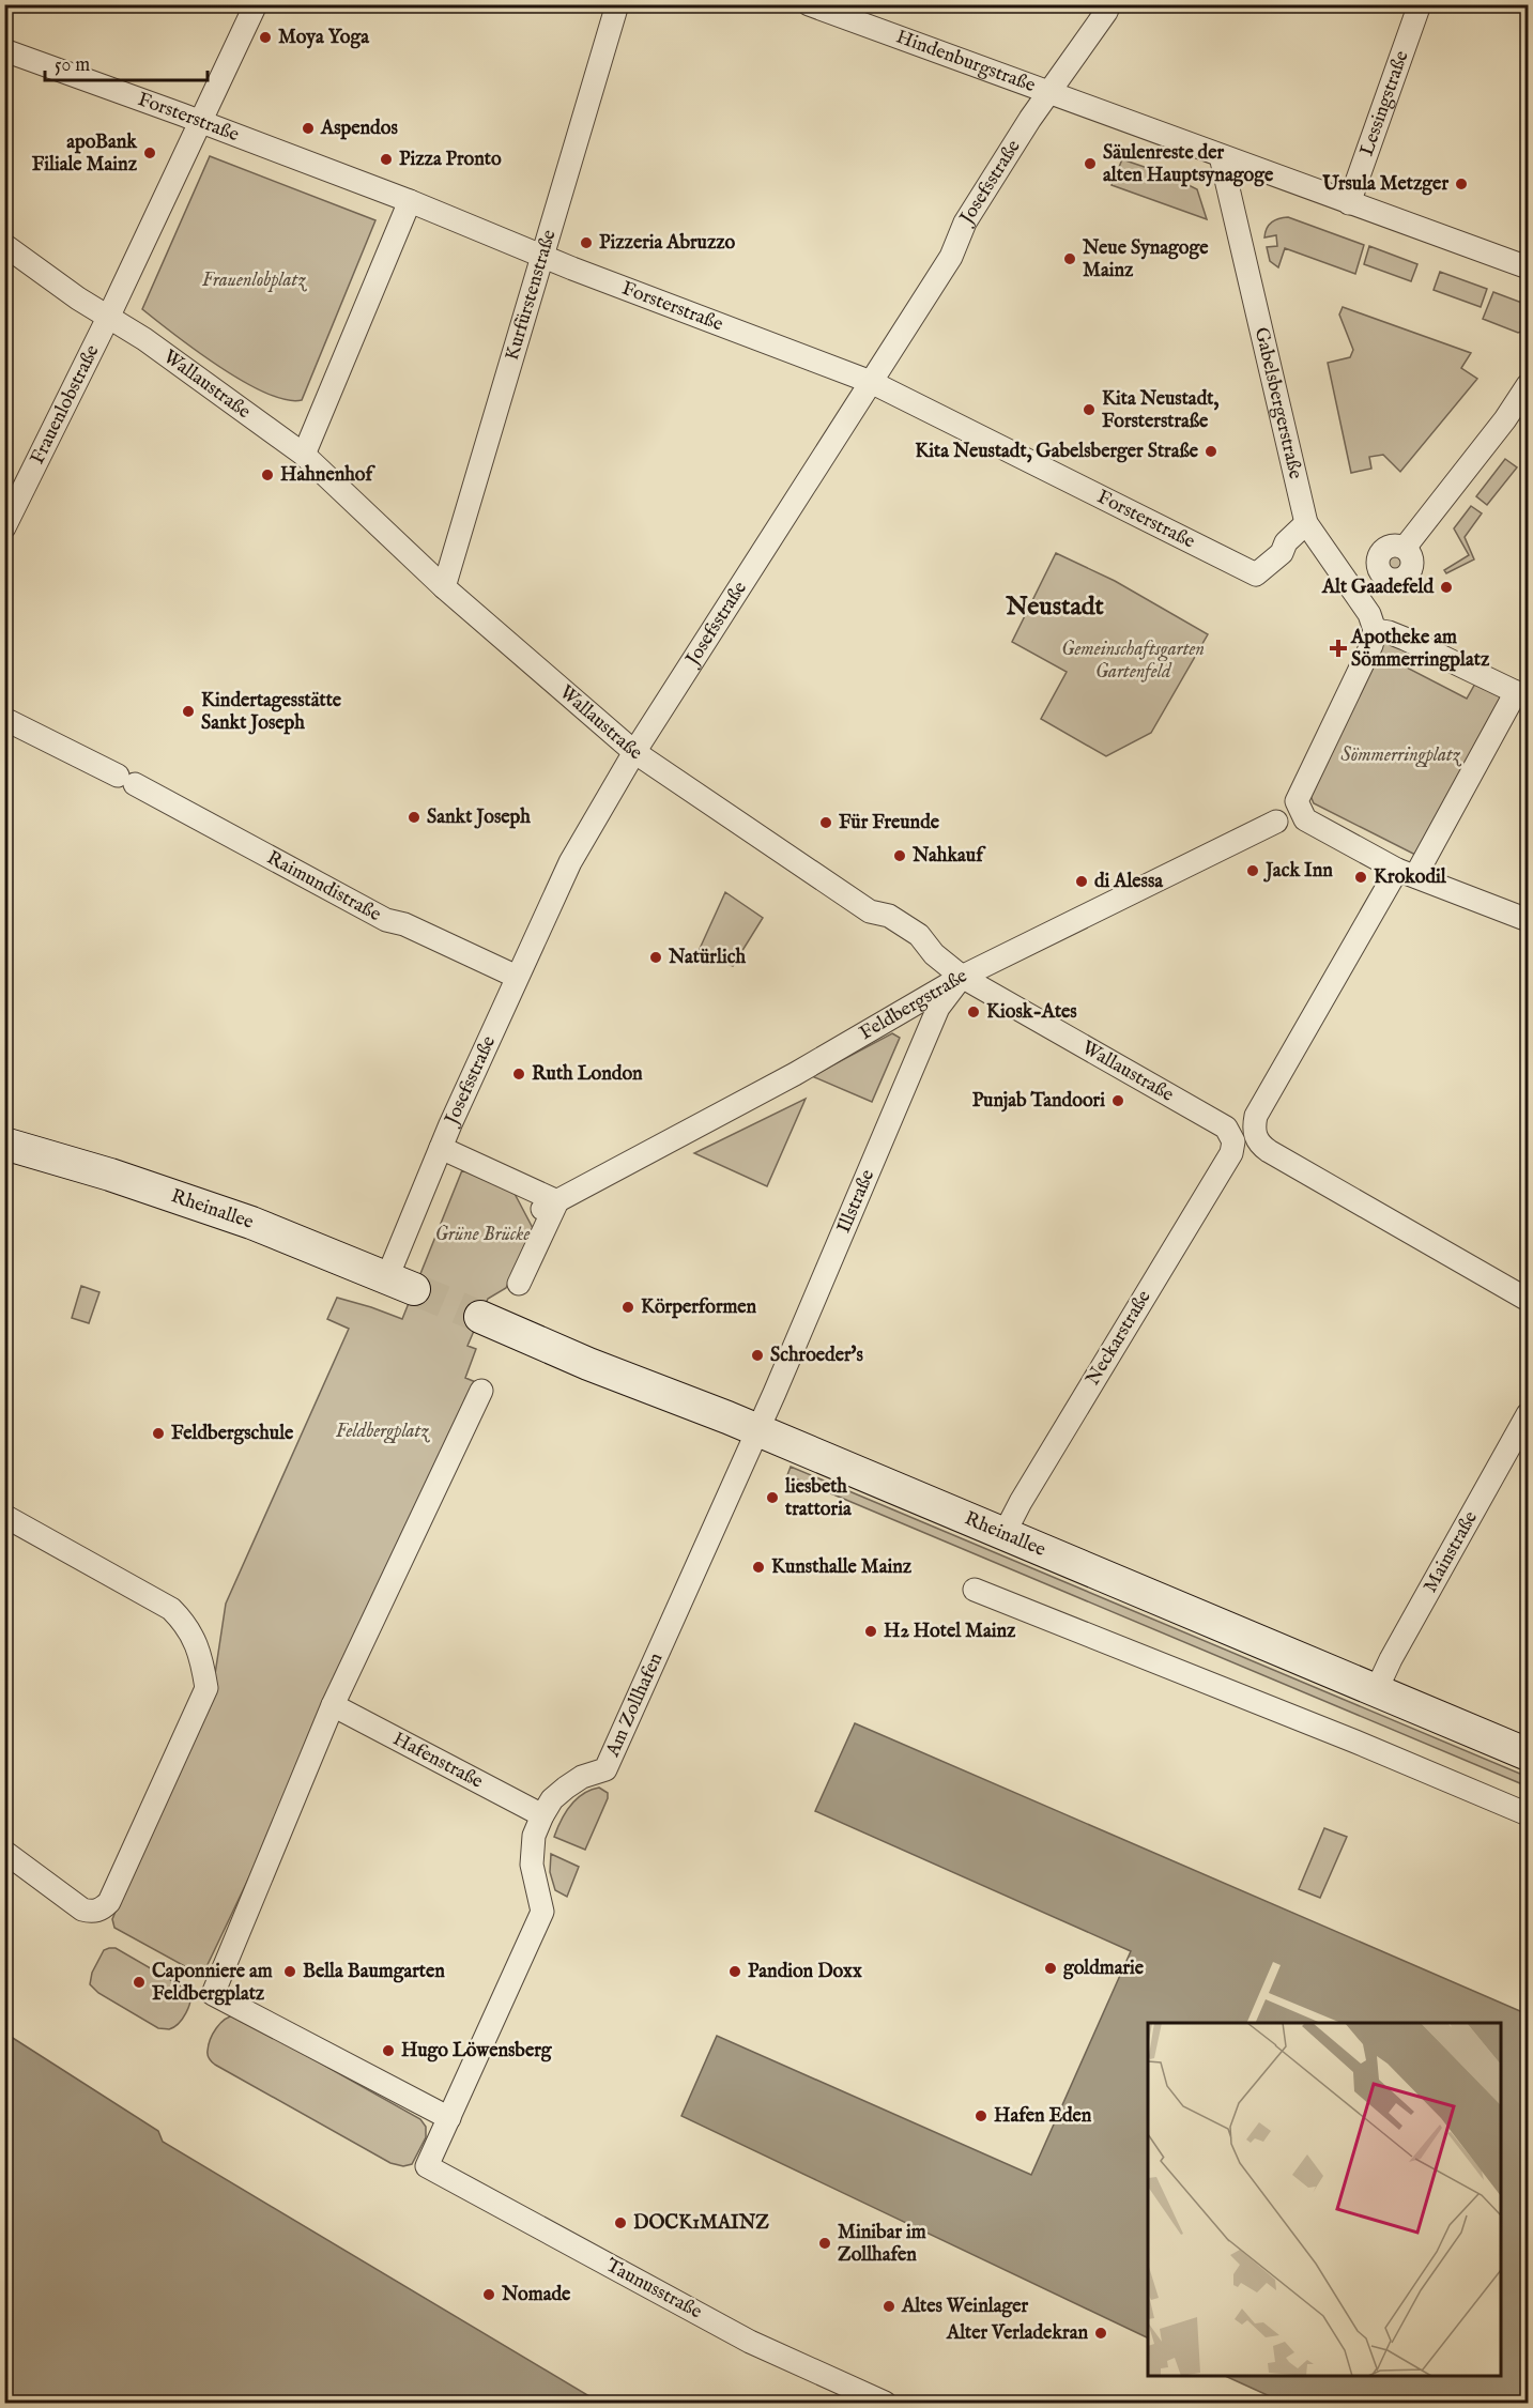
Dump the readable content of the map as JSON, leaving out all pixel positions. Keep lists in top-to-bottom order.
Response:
{
  "streets": {
    "main road": ["Rheinallee"],
    "street": [
      "Hindenburgstraße",
      "Lessingstraße",
      "Forsterstraße",
      "Josefsstraße",
      "Kurfürstenstraße",
      "Wallaustraße",
      "Gabelsbergerstraße",
      "Frauenlobstraße",
      "Raimundistraße",
      "Feldbergstraße",
      "Illstraße",
      "Neckarstraße",
      "Mainstraße",
      "Am Zollhafen",
      "Hafenstraße",
      "Taunusstraße"
    ]
  },
  "crossings": [
    ["Hindenburgstraße", "Josefsstraße"],
    ["Hindenburgstraße", "Gabelsbergerstraße"],
    ["Forsterstraße", "Josefsstraße"],
    ["Forsterstraße", "Kurfürstenstraße"],
    ["Forsterstraße", "Gabelsbergerstraße"],
    ["Josefsstraße", "Wallaustraße"],
    ["Josefsstraße", "Raimundistraße"],
    ["Josefsstraße", "Rheinallee"],
    ["Kurfürstenstraße", "Wallaustraße"],
    ["Wallaustraße", "Frauenlobstraße"],
    ["Wallaustraße", "Feldbergstraße"],
    ["Wallaustraße", "Illstraße"],
    ["Wallaustraße", "Neckarstraße"],
    ["Feldbergstraße", "Illstraße"],
    ["Illstraße", "Rheinallee"],
    ["Illstraße", "Am Zollhafen"],
    ["Rheinallee", "Neckarstraße"],
    ["Rheinallee", "Mainstraße"],
    ["Rheinallee", "Am Zollhafen"],
    ["Am Zollhafen", "Hafenstraße"],
    ["Am Zollhafen", "Taunusstraße"]
  ],
  "districts": ["Neustadt"],
  "parks": [
    "Frauenlobplatz",
    "Gemeinschaftsgarten Gartenfeld",
    "Sömmerringplatz",
    "Grüne Brücke",
    "Feldbergplatz"
  ],
  "places": {
    "other": [
      "Moya Yoga",
      "Aspendos",
      "apoBank Filiale Mainz",
      "Pizza Pronto",
      "Säulenreste der alten Hauptsynagoge",
      "Ursula Metzger",
      "Pizzeria Abruzzo",
      "Neue Synagoge Mainz",
      "Kita Neustadt, Forsterstraße",
      "Kita Neustadt, Gabelsberger Straße",
      "Hahnenhof",
      "Alt Gaadefeld",
      "Kindertagesstätte Sankt Joseph",
      "Sankt Joseph",
      "Für Freunde",
      "Nahkauf",
      "Jack Inn",
      "Krokodil",
      "di Alessa",
      "Natürlich",
      "Kiosk-Ates",
      "Ruth London",
      "Punjab Tandoori",
      "Körperformen",
      "Schroeder's",
      "Feldbergschule",
      "liesbeth trattoria",
      "Kunsthalle Mainz",
      "H2 Hotel Mainz",
      "goldmarie",
      "Bella Baumgarten",
      "Pandion Doxx",
      "Caponniere am Feldbergplatz",
      "Hugo Löwensberg",
      "Hafen Eden",
      "DOCK1MAINZ",
      "Minibar im Zollhafen",
      "Nomade",
      "Altes Weinlager",
      "Alter Verladekran"
    ],
    "health": ["Apotheke am Sömmerringplatz"]
  },
  "scale_bar": "50 m"
}
